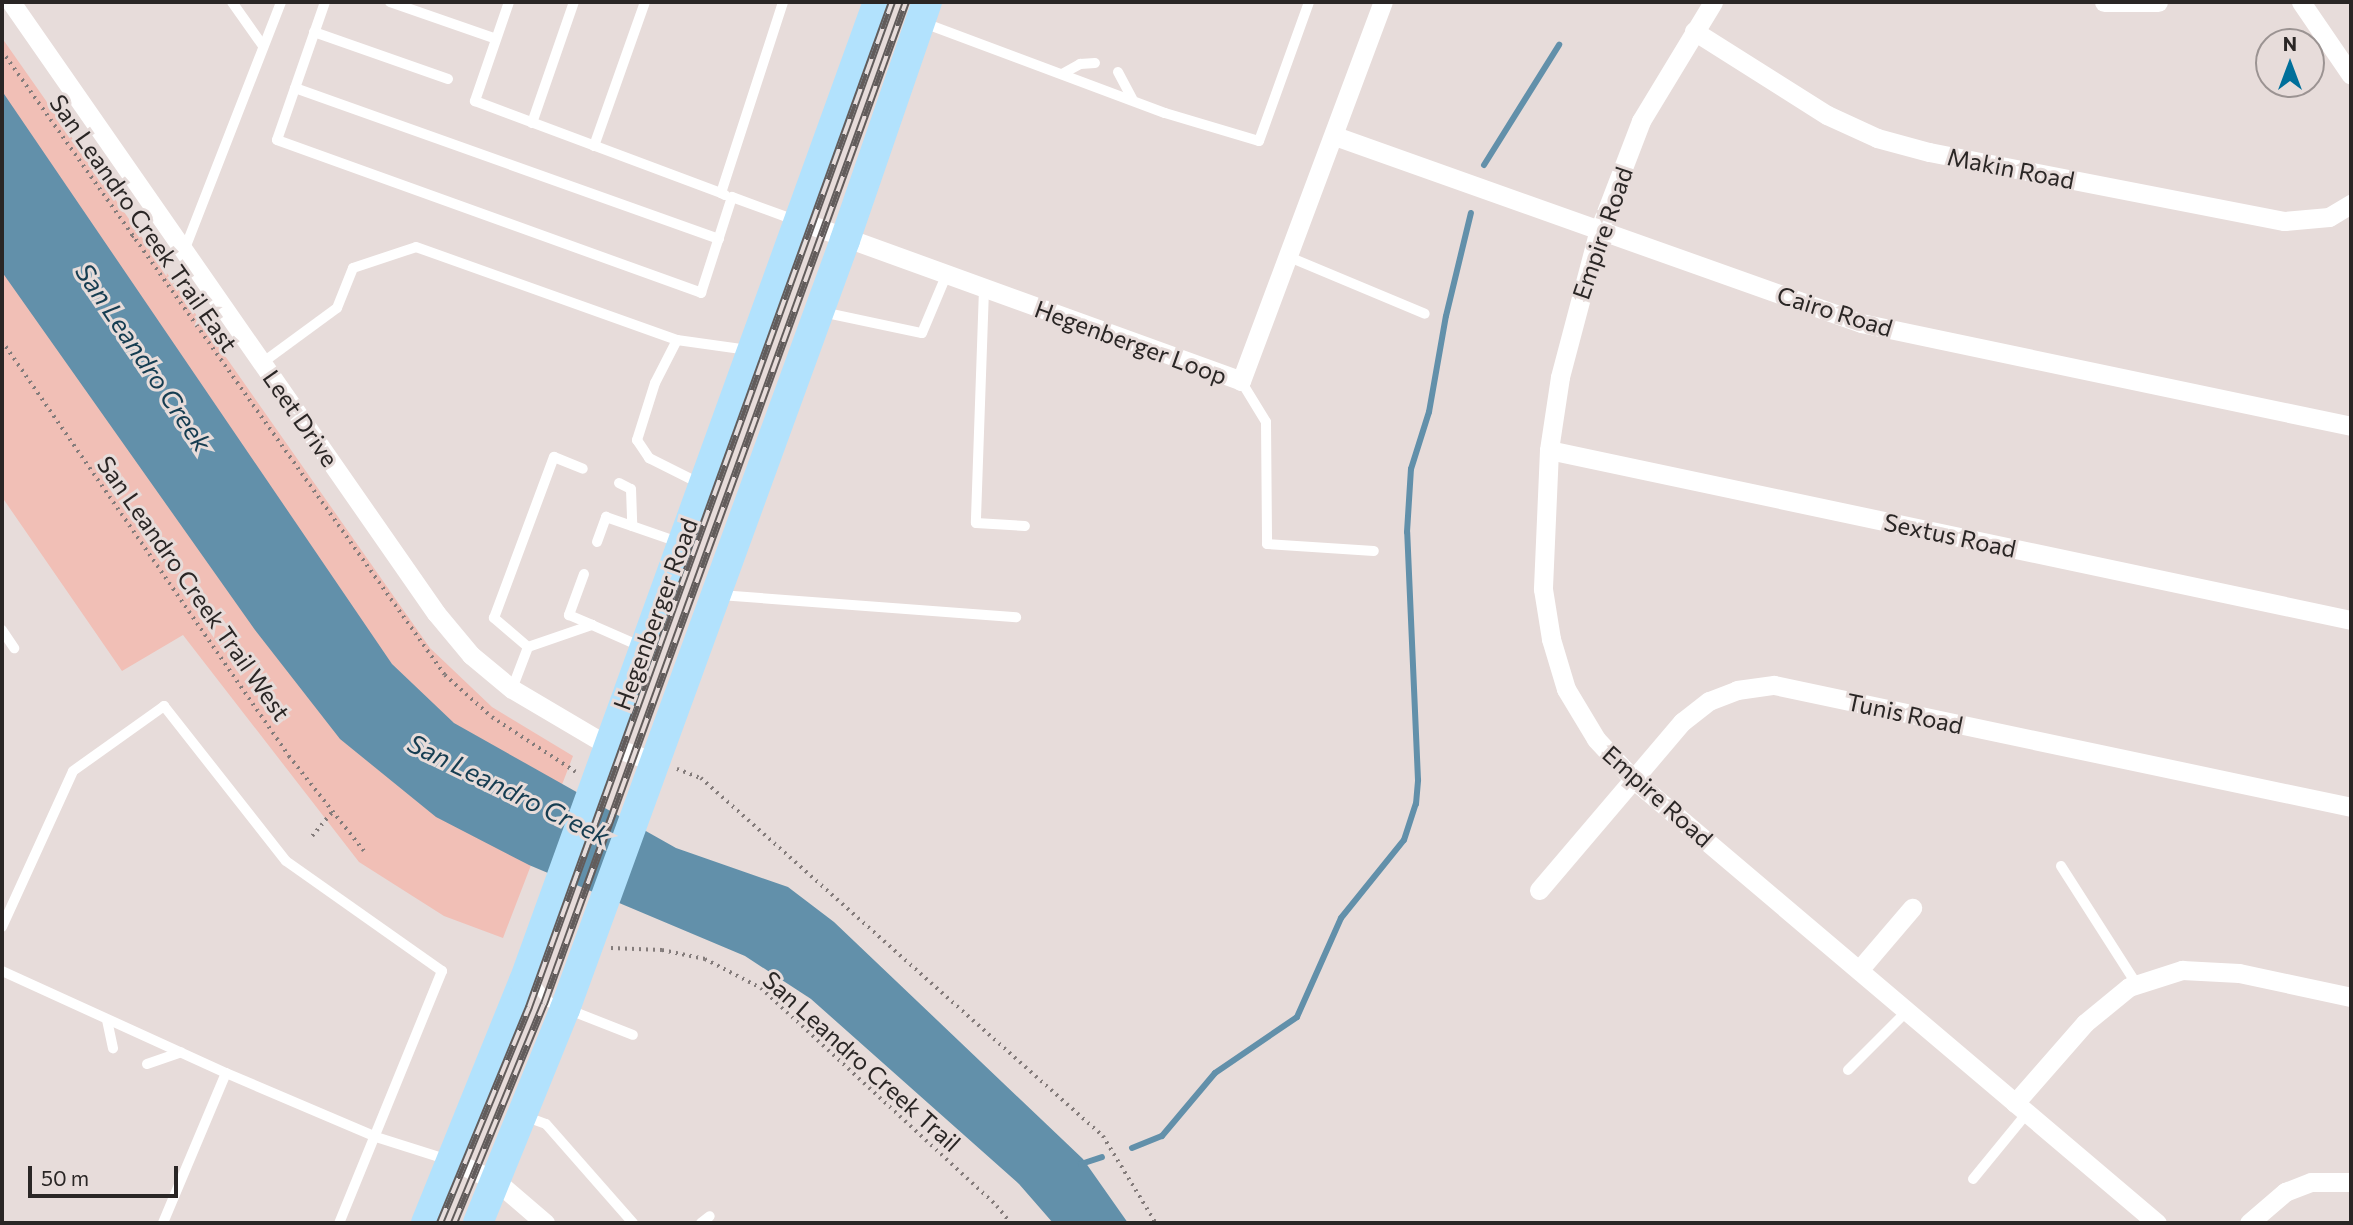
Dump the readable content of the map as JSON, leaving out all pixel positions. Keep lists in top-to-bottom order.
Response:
{
  "streets": {
    "main road": ["Hegenberger Road"],
    "street": [
      "Makin Road",
      "Empire Road",
      "Cairo Road",
      "Hegenberger Loop",
      "Leet Drive",
      "Sextus Road",
      "Tunis Road"
    ],
    "path": ["San Leandro Creek Trail East", "San Leandro Creek Trail West", "San Leandro Creek Trail"]
  },
  "crossings": [
    ["Makin Road", "Empire Road"],
    ["San Leandro Creek Trail East", "Hegenberger Road"],
    ["Empire Road", "Cairo Road"],
    ["Empire Road", "Sextus Road"],
    ["Empire Road", "Tunis Road"],
    ["Cairo Road", "Hegenberger Loop"],
    ["Hegenberger Loop", "Hegenberger Road"],
    ["Leet Drive", "Hegenberger Road"],
    ["Hegenberger Road", "San Leandro Creek Trail"]
  ],
  "water": ["San Leandro Creek"],
  "scale_bar": "50 m",
  "north": "top"
}
